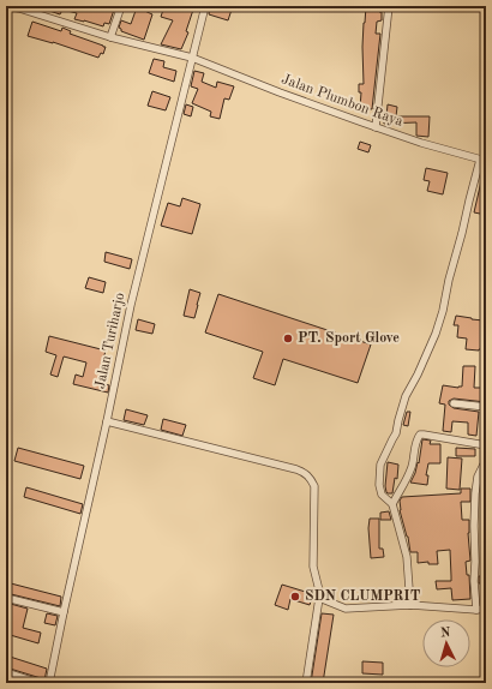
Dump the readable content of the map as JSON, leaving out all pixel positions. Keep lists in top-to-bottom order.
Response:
{
  "streets": {
    "street": ["Jalan Plumbon Raya", "Jalan Turiharjo"]
  },
  "crossings": [
    ["Jalan Plumbon Raya", "Jalan Turiharjo"]
  ],
  "places": ["PT. Sport Glove", "SDN CLUMPRIT"],
  "north": "top"
}
